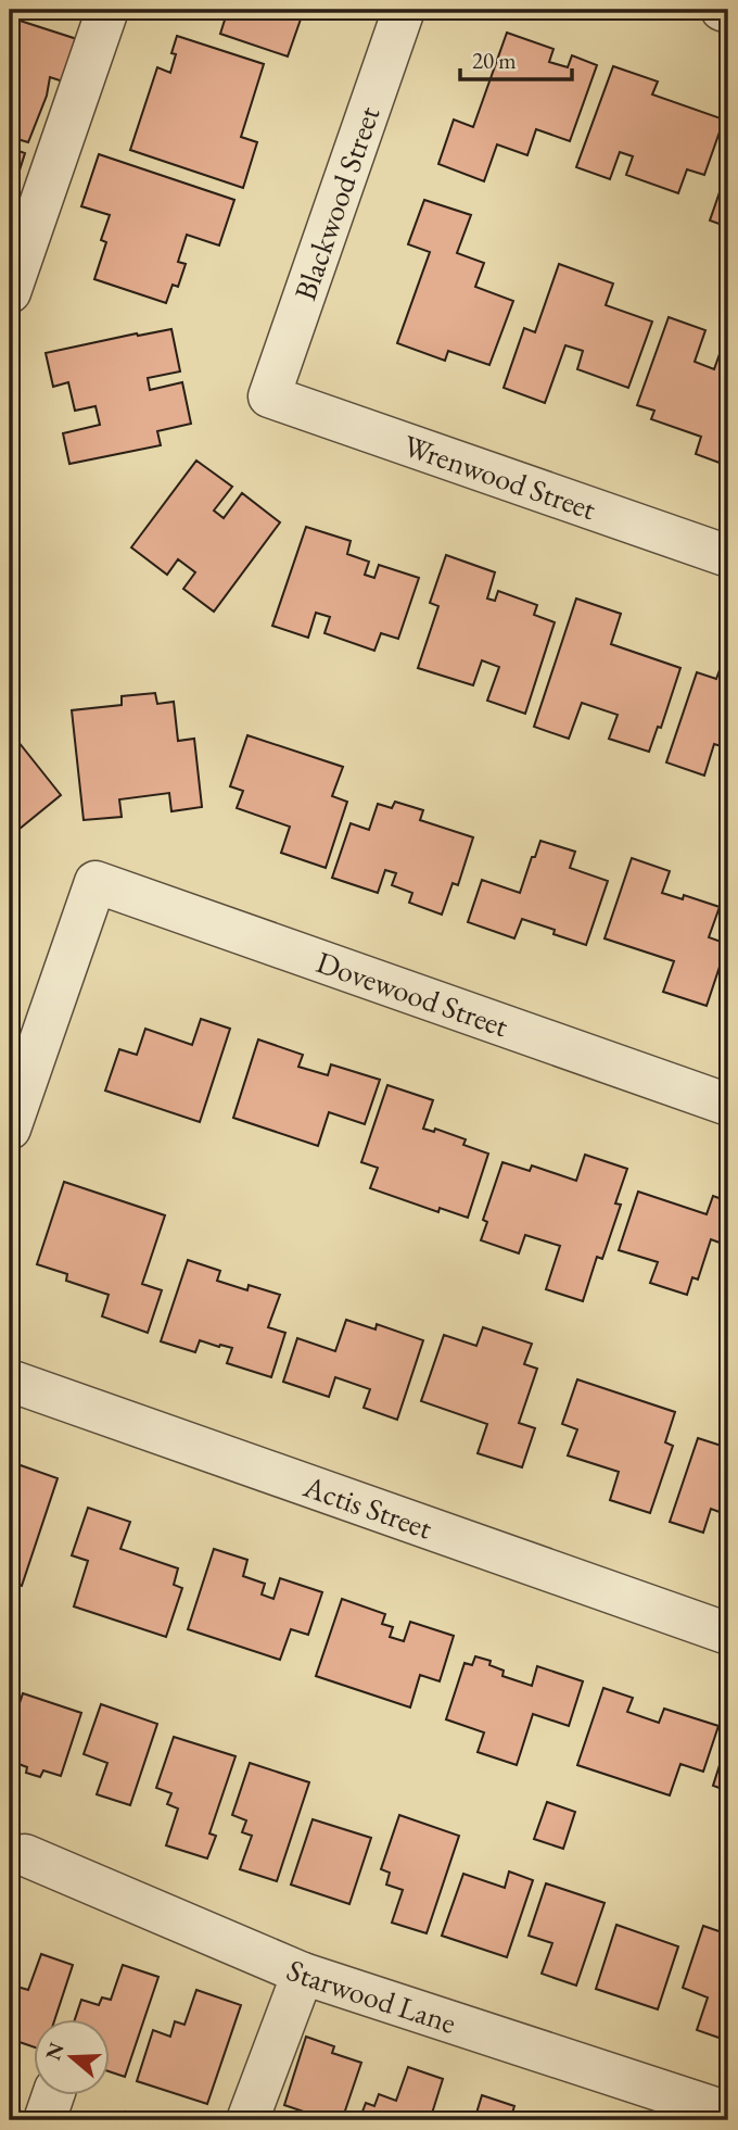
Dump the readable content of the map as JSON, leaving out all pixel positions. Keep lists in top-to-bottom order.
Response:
{
  "streets": {
    "street": [
      "Blackwood Street",
      "Wrenwood Street",
      "Dovewood Street",
      "Actis Street",
      "Starwood Lane"
    ]
  },
  "crossings": [
    ["Blackwood Street", "Wrenwood Street"]
  ],
  "scale_bar": "20 m",
  "north": "left"
}
